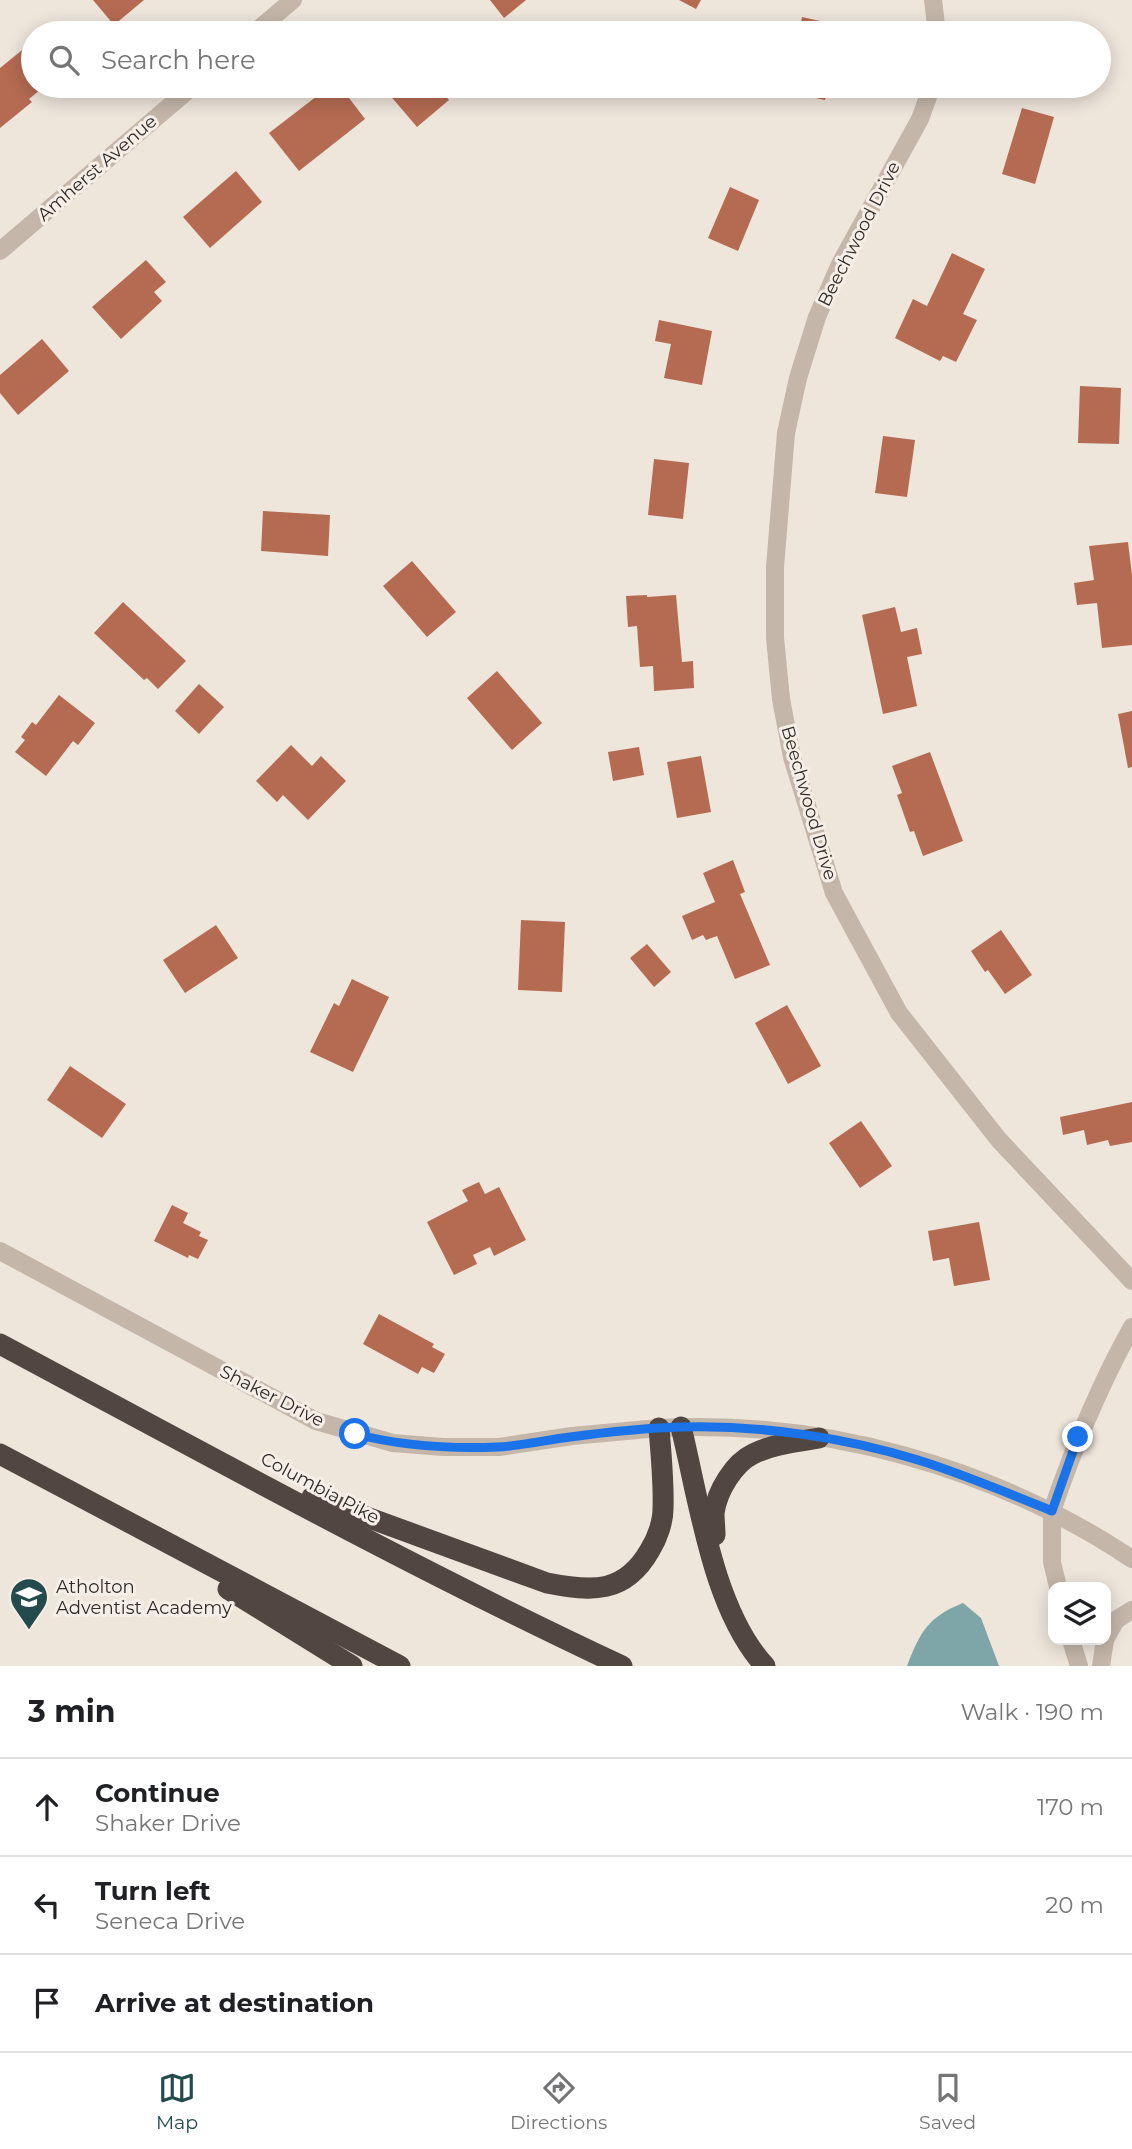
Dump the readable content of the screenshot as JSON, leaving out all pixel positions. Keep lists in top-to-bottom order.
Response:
{
  "streets": {
    "highway": ["Columbia Pike"],
    "street": ["Amherst Avenue", "Beechwood Drive", "Shaker Drive"]
  },
  "places": {
    "school or university": ["Atholton Adventist Academy"]
  },
  "page": {
    "search": "Search here",
    "heading": ["3 min", "Walk · 190 m"],
    "list": [
      ["Continue", "Shaker Drive", "170 m"],
      ["Turn left", "Seneca Drive", "20 m"],
      "Arrive at destination"
    ],
    "nav": ["Map", "Directions", "Saved"]
  }
}
